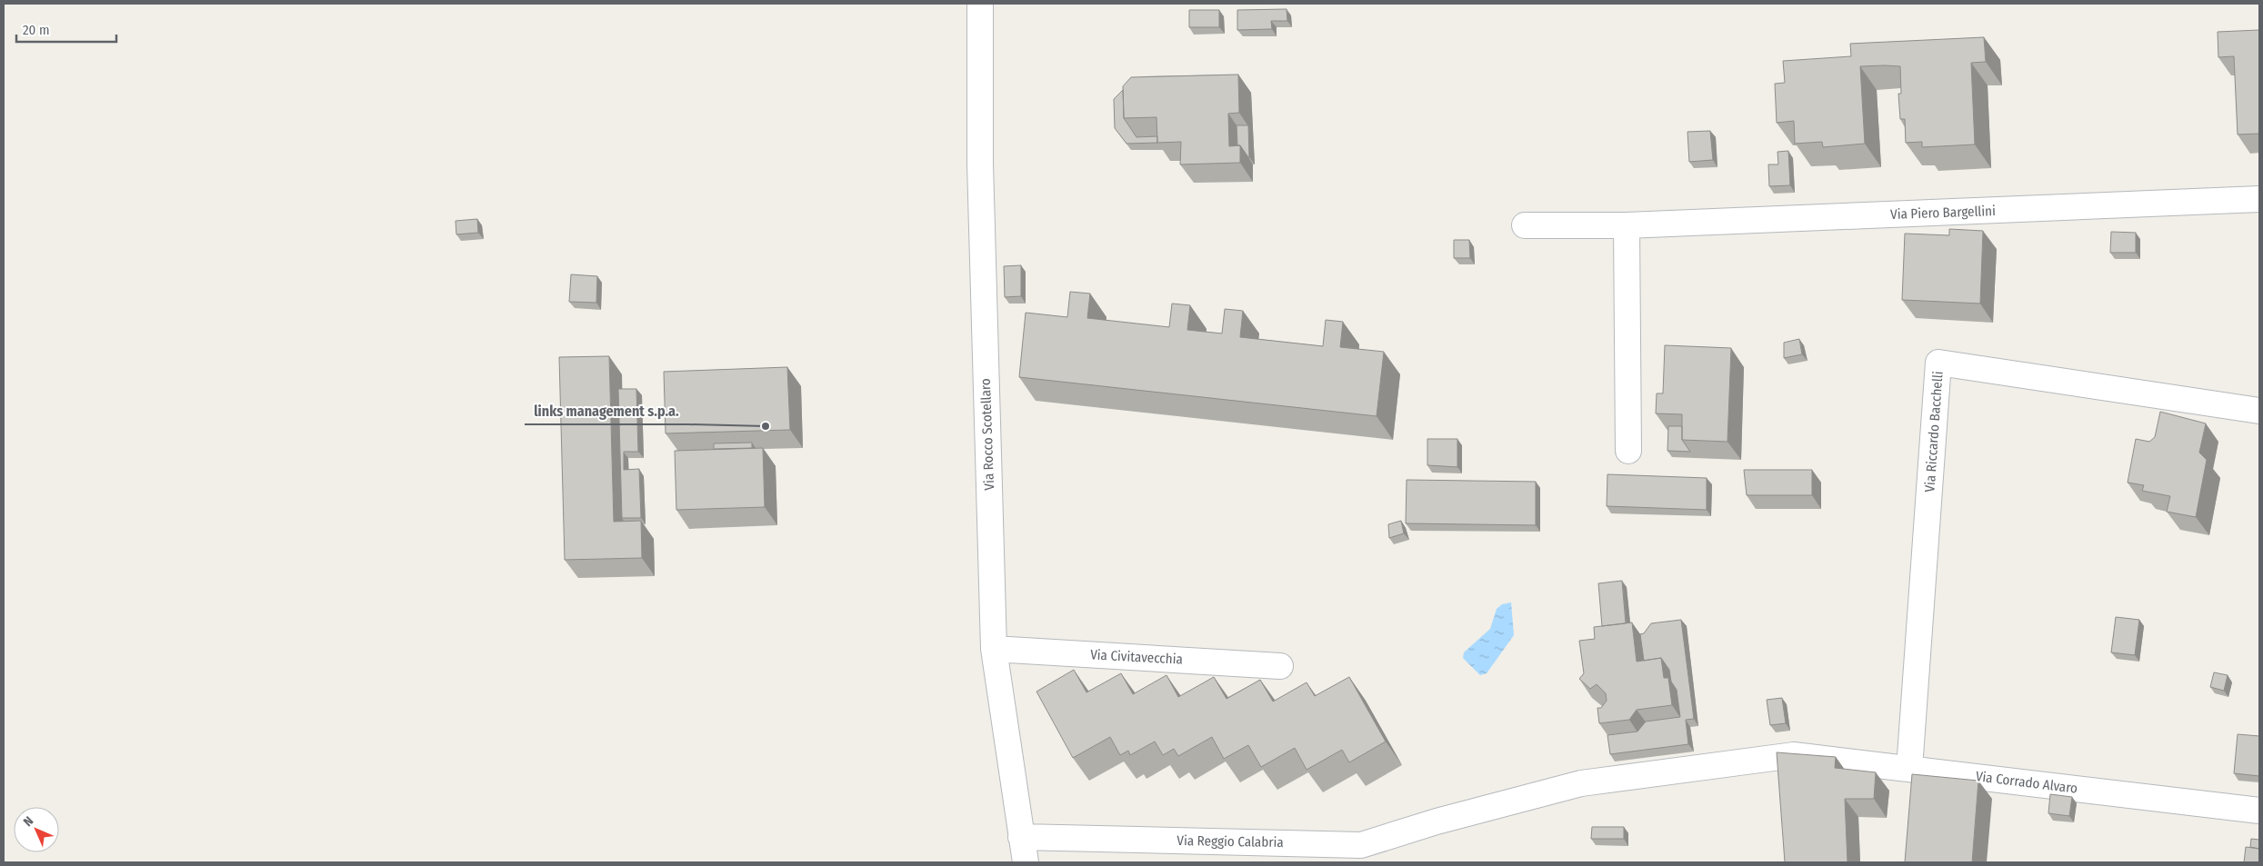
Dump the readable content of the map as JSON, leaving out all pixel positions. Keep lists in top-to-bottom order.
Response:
{
  "streets": {
    "street": [
      "Via Piero Bargellini",
      "Via Riccardo Bacchelli",
      "Via Rocco Scotellaro",
      "Via Civitavecchia",
      "Via Corrado Alvaro",
      "Via Reggio Calabria"
    ]
  },
  "crossings": [
    ["Via Riccardo Bacchelli", "Via Corrado Alvaro"],
    ["Via Rocco Scotellaro", "Via Civitavecchia"],
    ["Via Rocco Scotellaro", "Via Reggio Calabria"],
    ["Via Corrado Alvaro", "Via Reggio Calabria"]
  ],
  "places": ["links management s.p.a."],
  "scale_bar": "20 m",
  "north": "top left"
}
